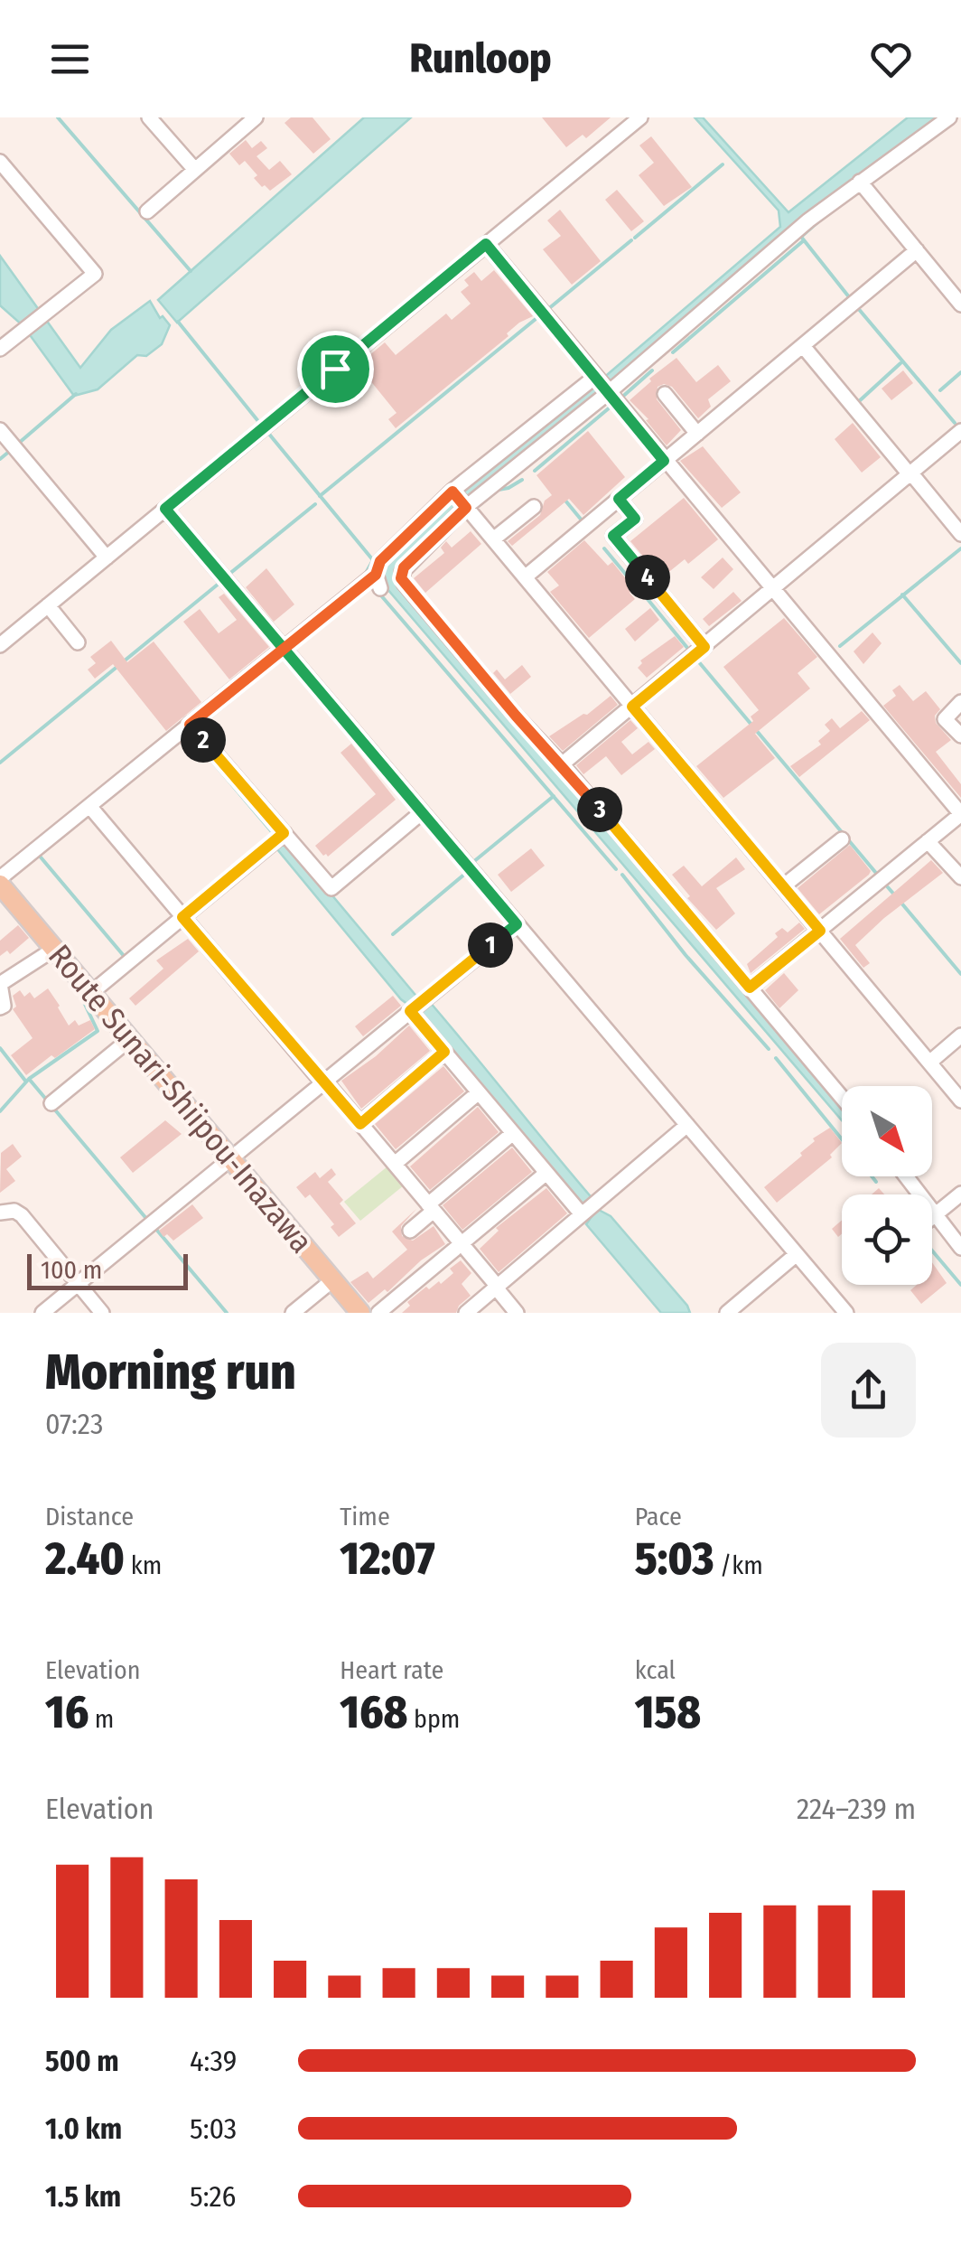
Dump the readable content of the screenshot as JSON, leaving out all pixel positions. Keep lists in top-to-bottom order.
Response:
{
  "streets": {
    "main road": ["Route Sunari-Shiipou-Inazawa"]
  },
  "scale_bar": "100 m",
  "north": "bottom right",
  "page": {
    "header": "Runloop",
    "pins": [
      "4",
      "2",
      "3",
      "1"
    ],
    "scale": "100 m",
    "heading": ["Morning run", "07:23"],
    "stats": [
      ["Distance", "2.40 km"],
      ["Time", "12:07"],
      ["Pace", "5:03 /km"],
      ["Elevation", "16 m"],
      ["Heart rate", "168 bpm"],
      ["kcal", "158"]
    ],
    "chart": ["Elevation", "224–239 m"],
    "list": [
      {
        "name": "500 m",
        "note": "4:39"
      },
      {
        "name": "1.0 km",
        "note": "5:03"
      },
      {
        "name": "1.5 km",
        "note": "5:26"
      }
    ]
  }
}
